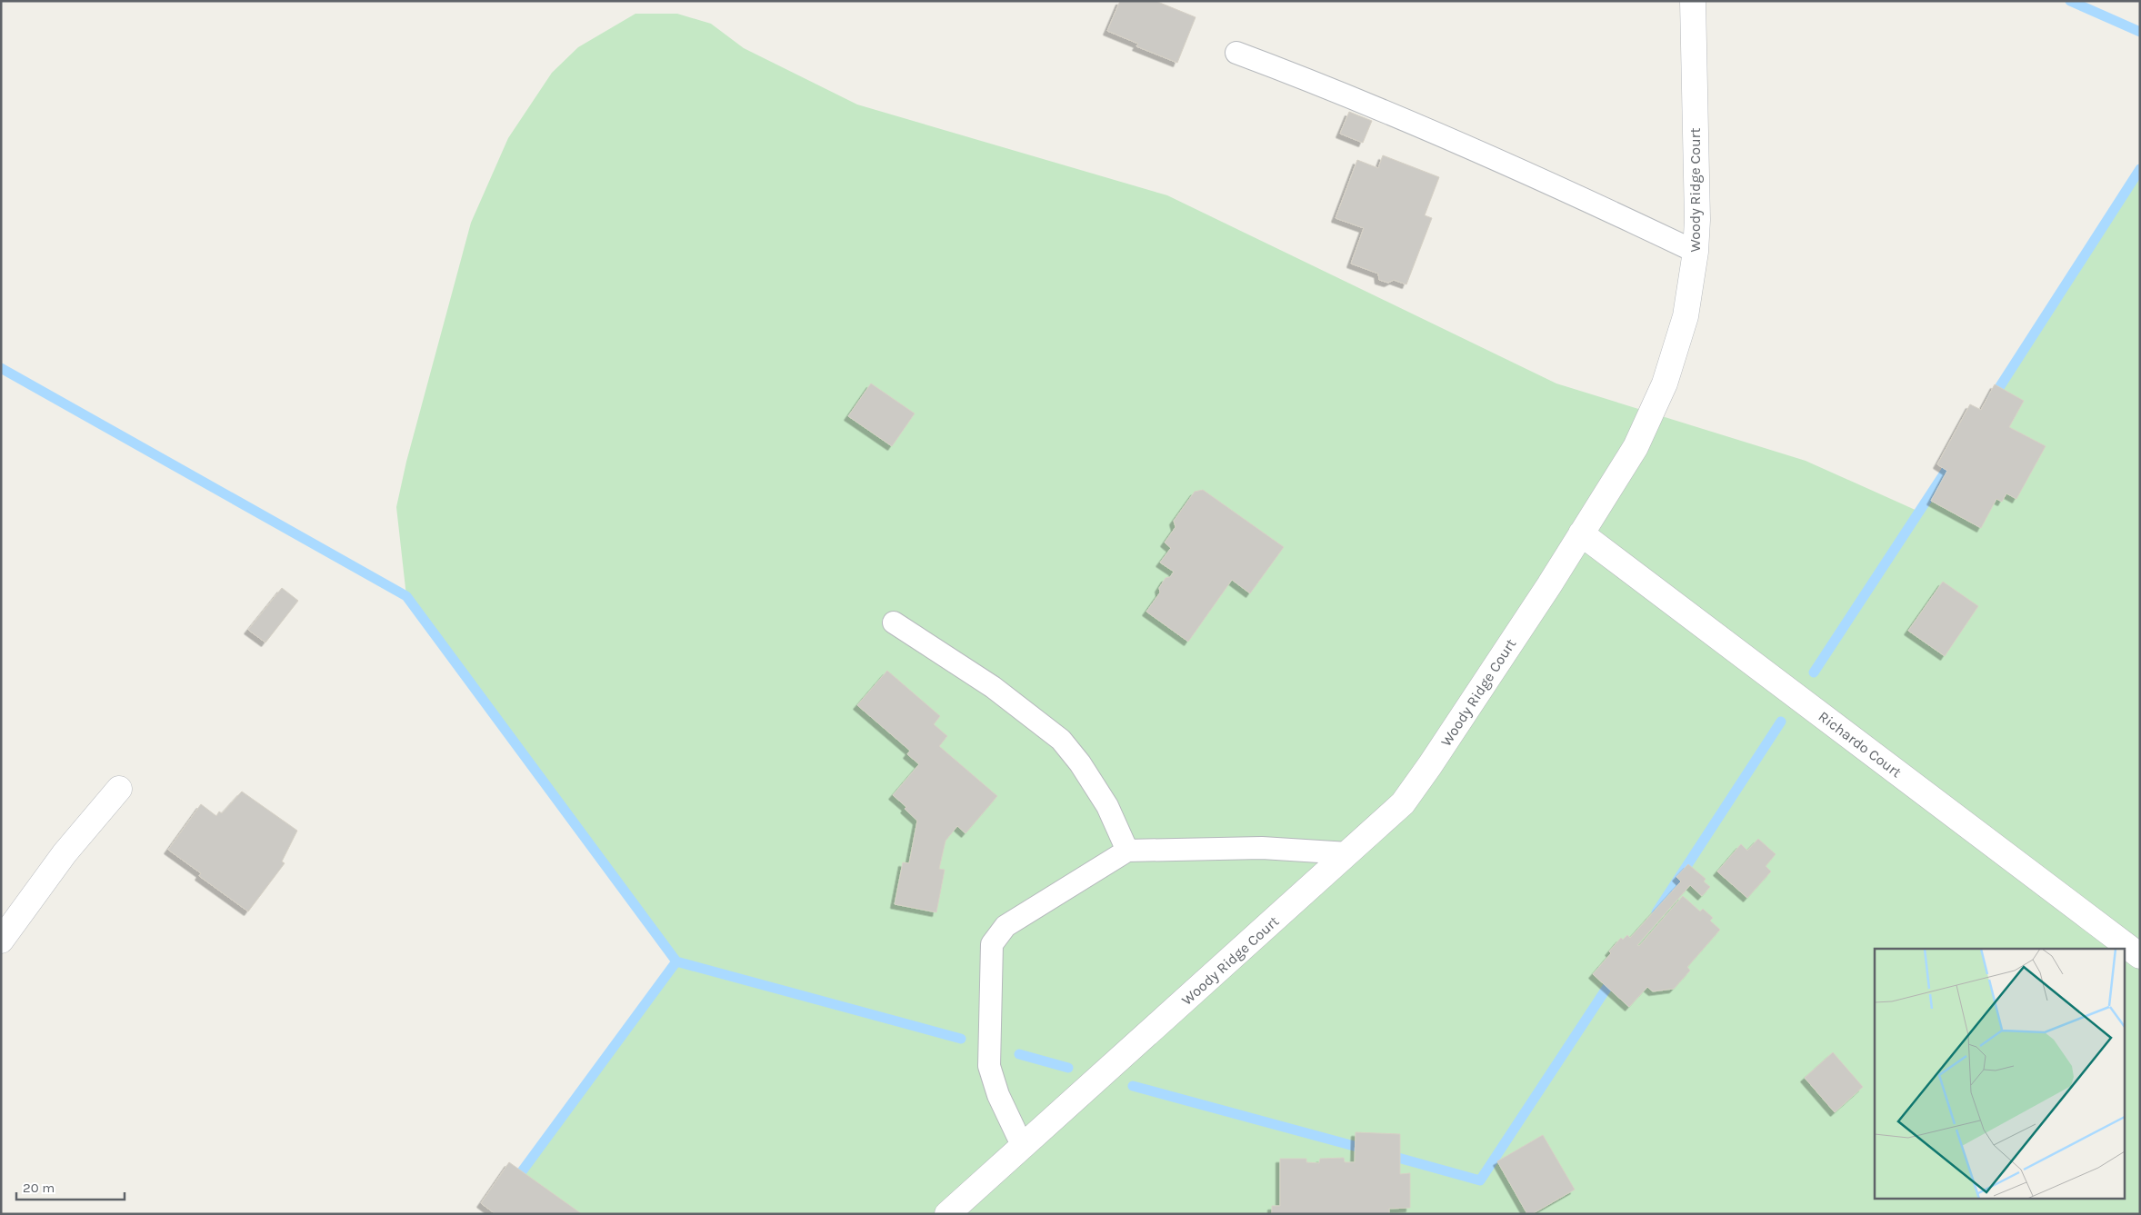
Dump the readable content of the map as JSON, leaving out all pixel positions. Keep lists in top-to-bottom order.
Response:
{
  "streets": {
    "street": ["Woody Ridge Court", "Richardo Court"]
  },
  "crossings": [
    ["Woody Ridge Court", "Richardo Court"]
  ],
  "scale_bar": "20 m"
}
